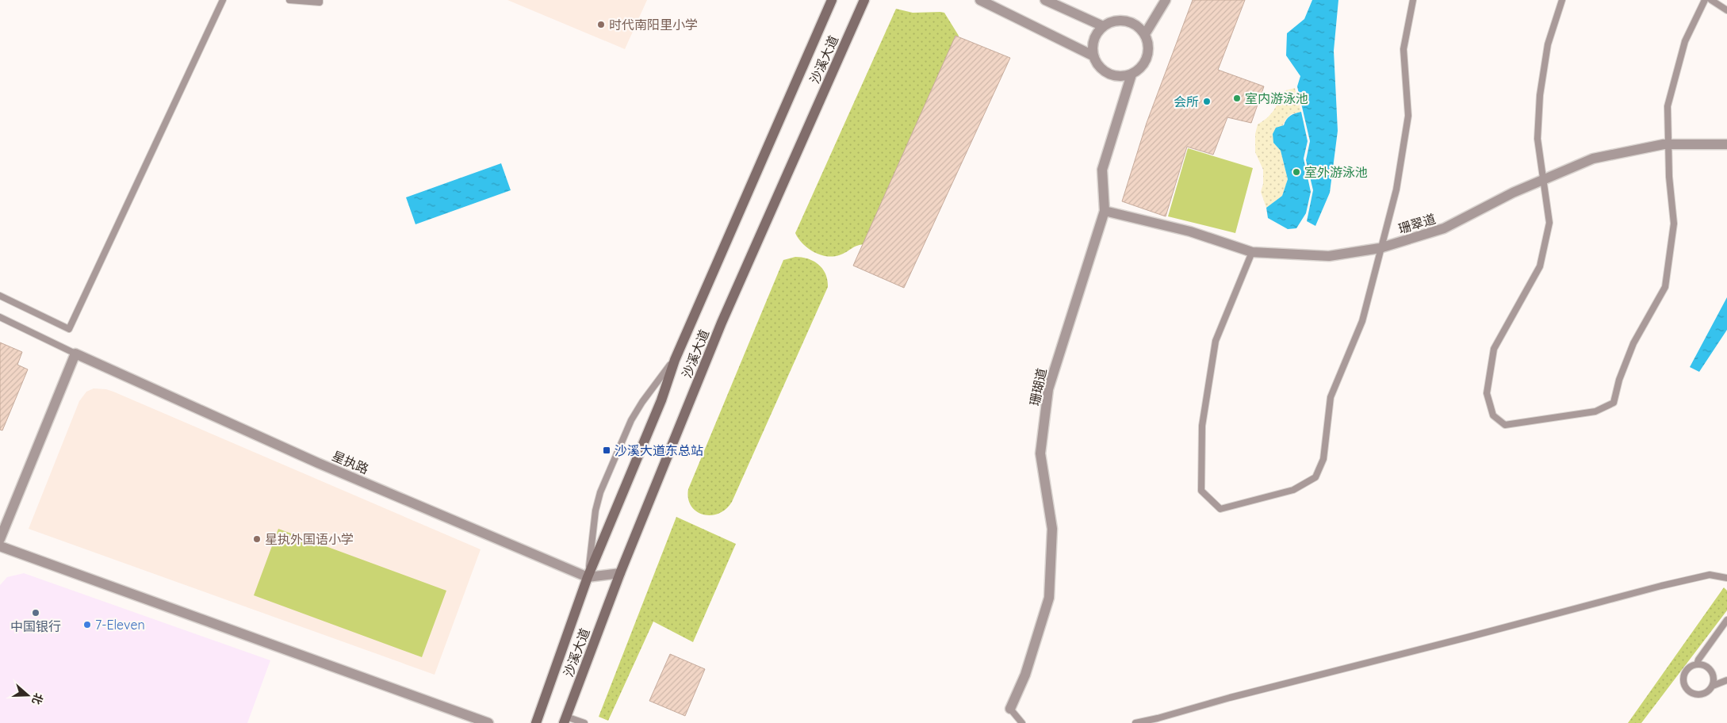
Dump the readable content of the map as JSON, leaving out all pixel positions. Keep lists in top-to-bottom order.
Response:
{
  "streets": {
    "main road": ["沙溪大道"],
    "street": ["珊翠道", "珊瑚道", "星执路"]
  },
  "crossings": [
    ["沙溪大道", "星执路"],
    ["珊翠道", "珊瑚道"]
  ],
  "places": {
    "other": [
      "时代南阳里小学",
      "室内游泳池",
      "会所",
      "室外游泳池",
      "星执外国语小学",
      "中国银行",
      "7-Eleven"
    ],
    "transit": ["沙溪大道东总站"]
  },
  "north": "right"
}
